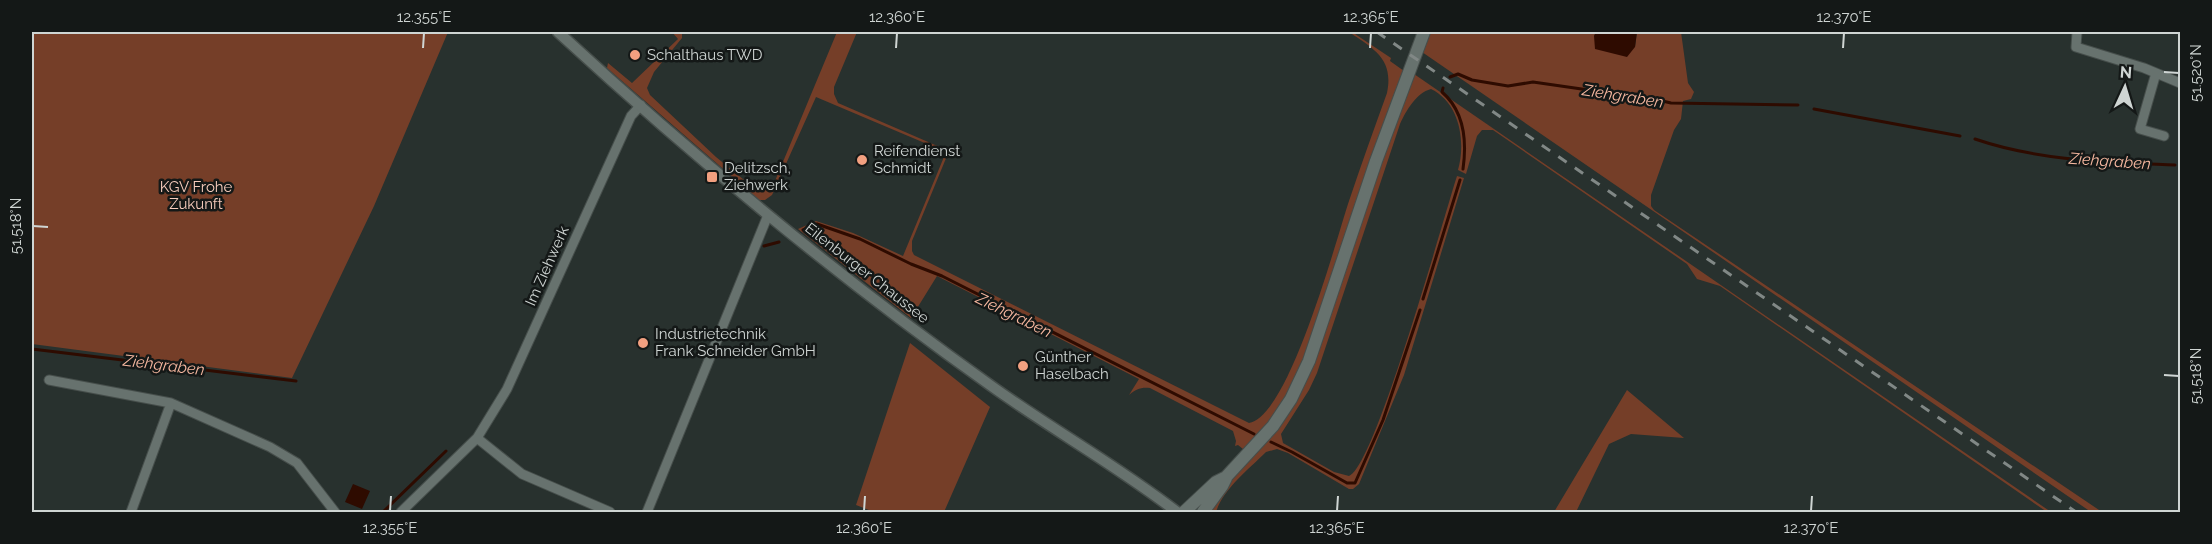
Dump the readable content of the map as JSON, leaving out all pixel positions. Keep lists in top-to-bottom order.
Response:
{
  "streets": {
    "street": ["Im Ziehwerk", "Eilenburger Chaussee"]
  },
  "crossings": [
    ["Im Ziehwerk", "Eilenburger Chaussee"]
  ],
  "water": ["Ziehgraben"],
  "parks": ["KGV Frohe Zukunft"],
  "places": {
    "other": [
      "Schalthaus TWD",
      "Reifendienst Schmidt",
      "Industrietechnik Frank Schneider GmbH",
      "Günther Haselbach"
    ],
    "transit": ["Delitzsch, Ziehwerk"]
  },
  "north": "top",
  "coordinates": [
    "12.355°E",
    "12.360°E",
    "12.365°E",
    "12.370°E",
    "51.520°N",
    "51.518°N"
  ]
}
